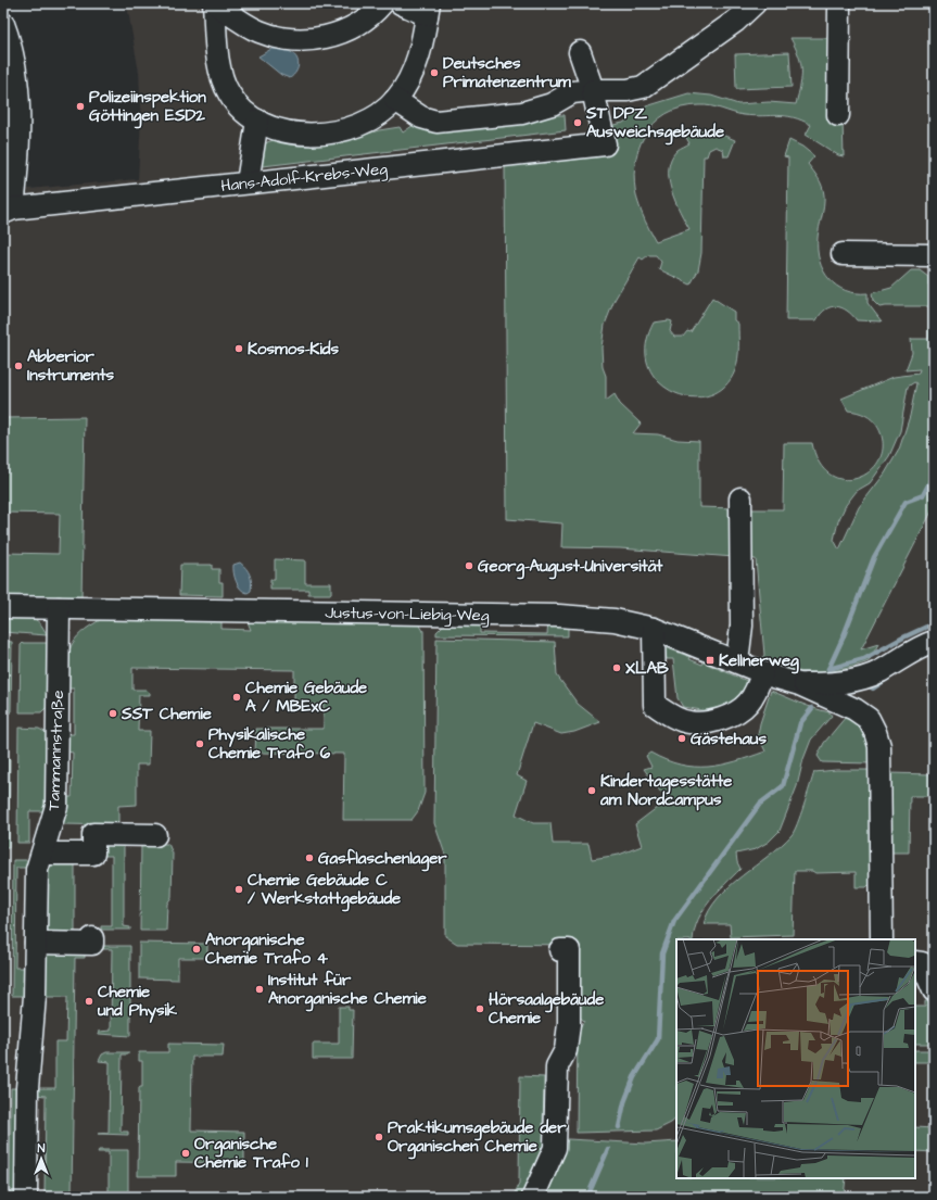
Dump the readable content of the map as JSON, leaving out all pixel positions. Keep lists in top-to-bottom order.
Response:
{
  "streets": {
    "street": ["Hans-Adolf-Krebs-Weg", "Justus-von-Liebig-Weg", "Tammannstraße"]
  },
  "crossings": [
    ["Justus-von-Liebig-Weg", "Tammannstraße"]
  ],
  "places": {
    "other": [
      "Deutsches Primatenzentrum",
      "Polizeiinspektion Göttingen ESD2",
      "ST DPZ Ausweichsgebäude",
      "Kosmos-Kids",
      "Abberior Instruments",
      "Georg-August-Universität",
      "XLAB",
      "Chemie Gebäude A / MBExC",
      "SST Chemie",
      "Gästehaus",
      "Physikalische Chemie Trafo 6",
      "Kindertagesstätte am Nordcampus",
      "Gasflaschenlager",
      "Chemie Gebäude C / Werkstattgebäude",
      "Anorganische Chemie Trafo 4",
      "Institut für Anorganische Chemie",
      "Chemie und Physik",
      "Hörsaalgebäude Chemie",
      "Praktikumsgebäude der Organischen Chemie",
      "Organische Chemie Trafo 1"
    ],
    "transit": ["Kellnerweg"]
  },
  "north": "top"
}
